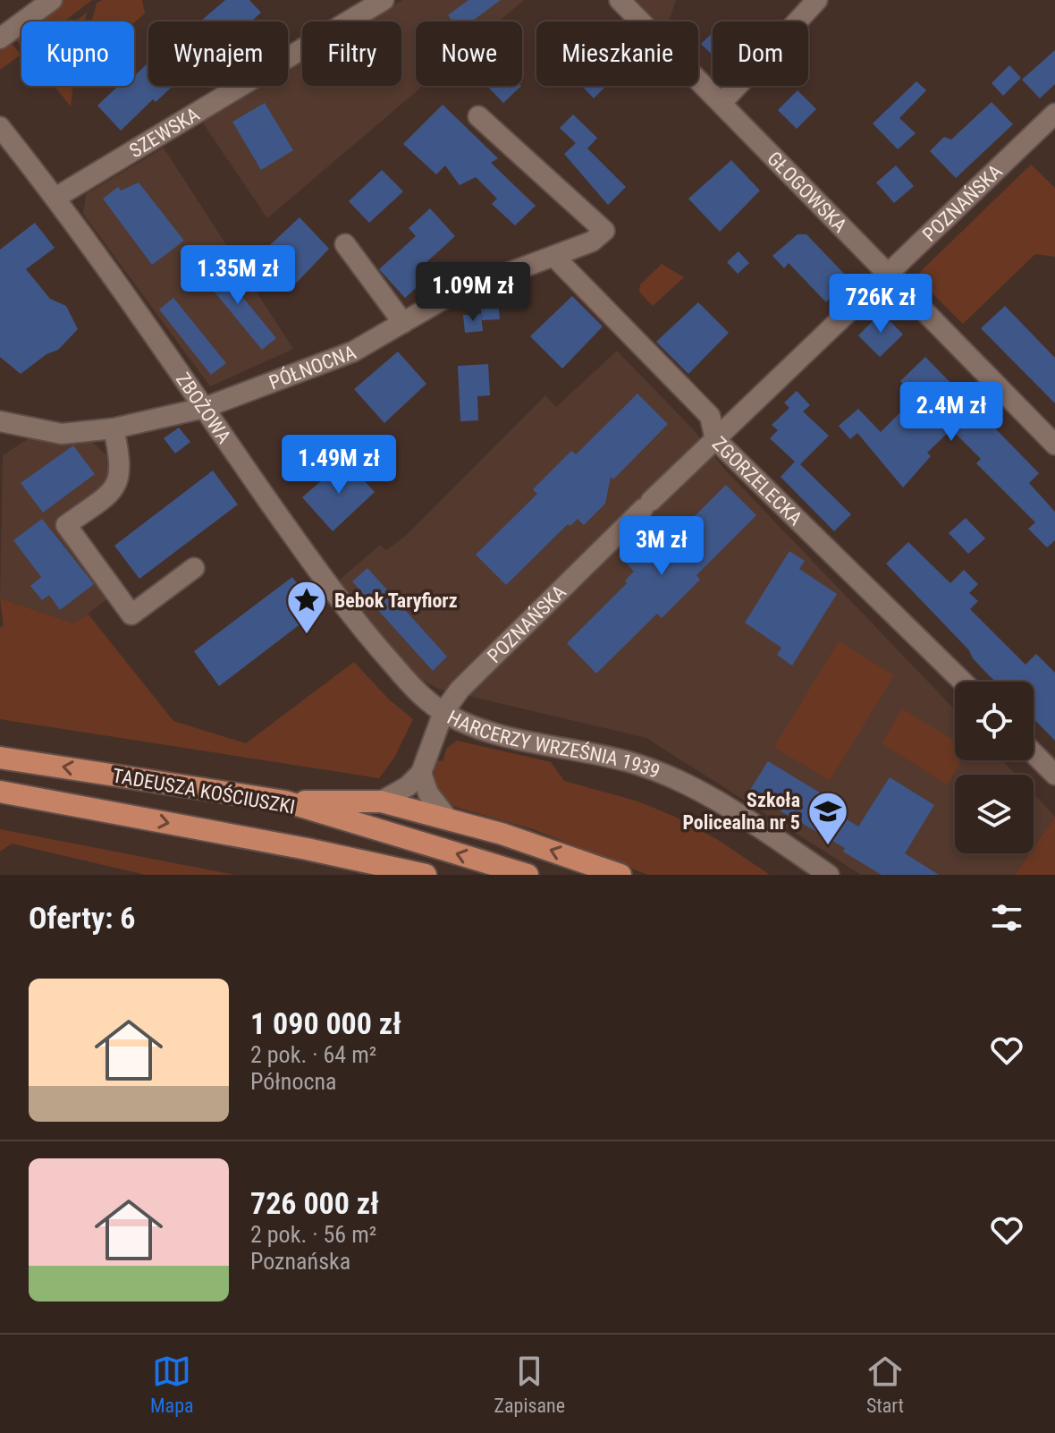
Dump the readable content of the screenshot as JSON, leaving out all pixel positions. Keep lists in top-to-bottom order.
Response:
{
  "streets": {
    "main road": ["TADEUSZA KOŚCIUSZKI"],
    "street": [
      "SZEWSKA",
      "GŁOGOWSKA",
      "POZNAŃSKA",
      "PÓŁNOCNA",
      "ZBOŻOWA",
      "ZGORZELECKA",
      "HARCERZY WRZEŚNIA 1939"
    ]
  },
  "crossings": [
    ["SZEWSKA", "ZBOŻOWA"],
    ["GŁOGOWSKA", "POZNAŃSKA"],
    ["POZNAŃSKA", "ZBOŻOWA"],
    ["POZNAŃSKA", "ZGORZELECKA"],
    ["POZNAŃSKA", "HARCERZY WRZEŚNIA 1939"],
    ["PÓŁNOCNA", "ZBOŻOWA"],
    ["PÓŁNOCNA", "ZGORZELECKA"],
    ["ZBOŻOWA", "HARCERZY WRZEŚNIA 1939"]
  ],
  "places": {
    "place": ["Bebok Taryfiorz"],
    "school or university": ["Szkoła Policealna nr 5"]
  },
  "page": {
    "chip": [
      "Kupno",
      "Wynajem",
      "Filtry",
      "Nowe",
      "Mieszkanie",
      "Dom"
    ],
    "price": [
      "1.35M zł",
      "1.09M zł",
      "726K zł",
      "2.4M zł",
      "1.49M zł",
      "3M zł"
    ],
    "heading": "Oferty: 6",
    "list": [
      {
        "name": "1 090 000 zł",
        "note": "2 pok. · 64 m² · Północna"
      },
      {
        "name": "726 000 zł",
        "note": "2 pok. · 56 m² · Poznańska"
      }
    ],
    "tabs": ["Mapa", "Zapisane", "Start"]
  }
}
